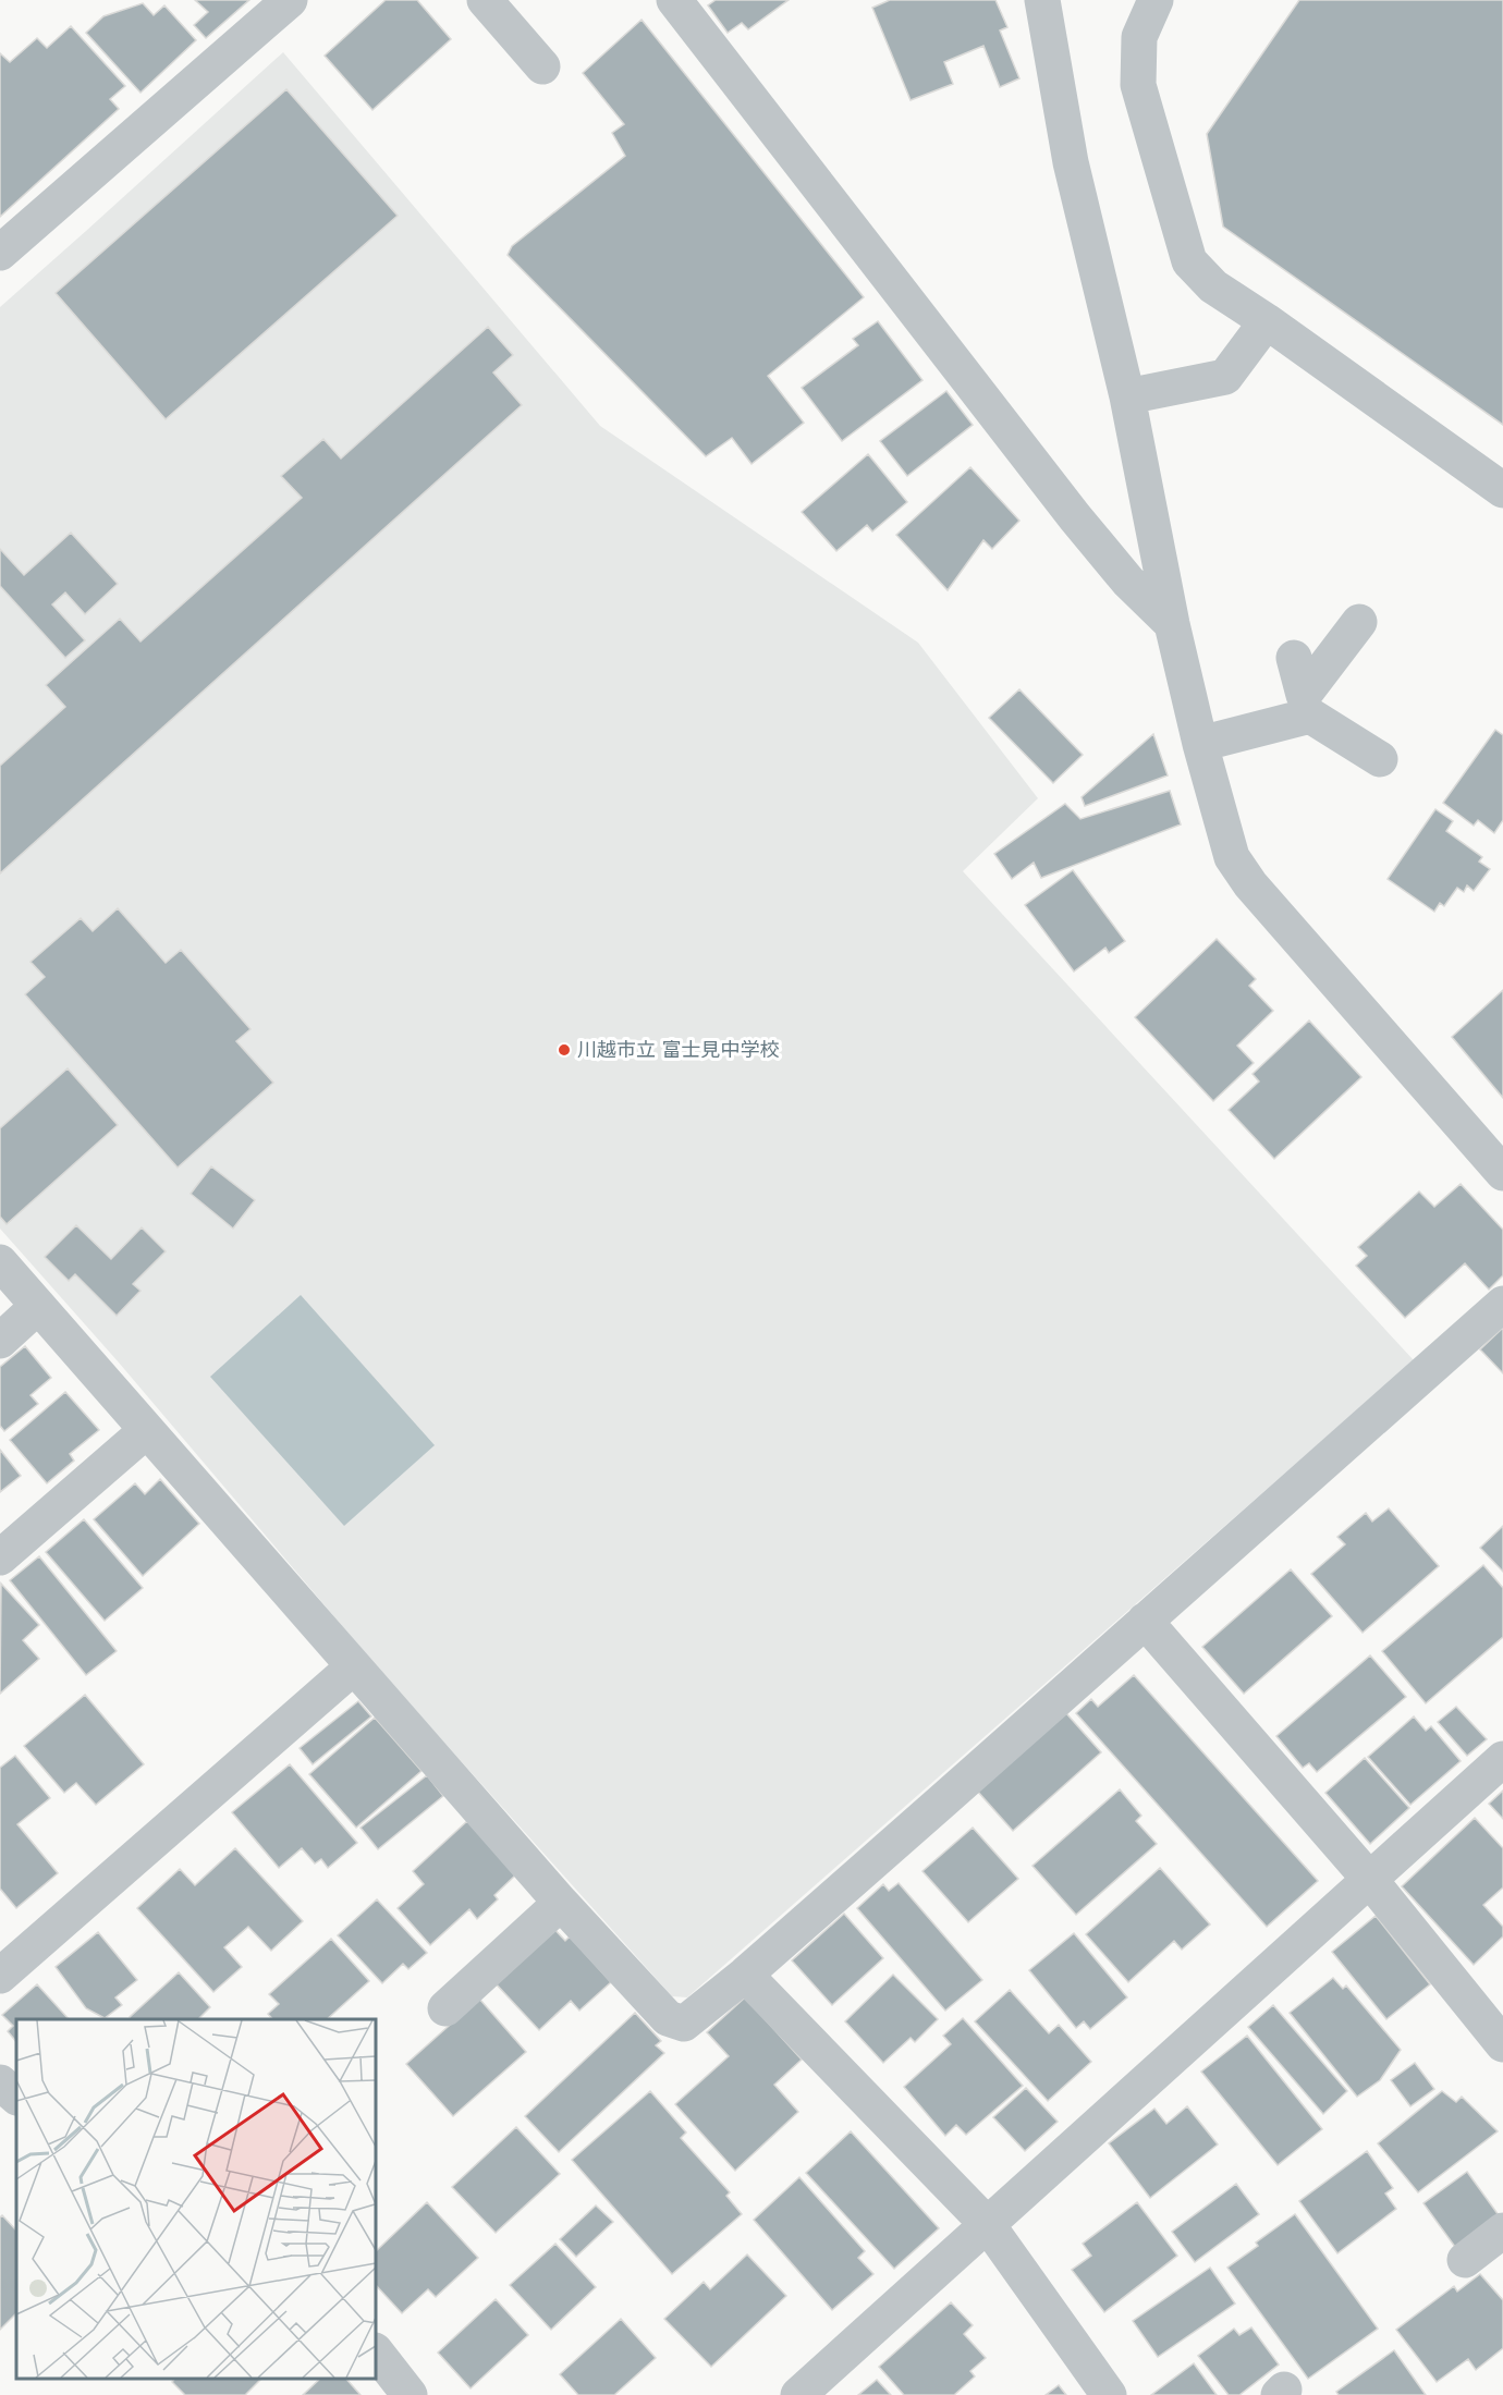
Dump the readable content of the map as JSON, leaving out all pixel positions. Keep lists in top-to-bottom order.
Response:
{
  "places": ["川越市立 富士見中学校"]
}
